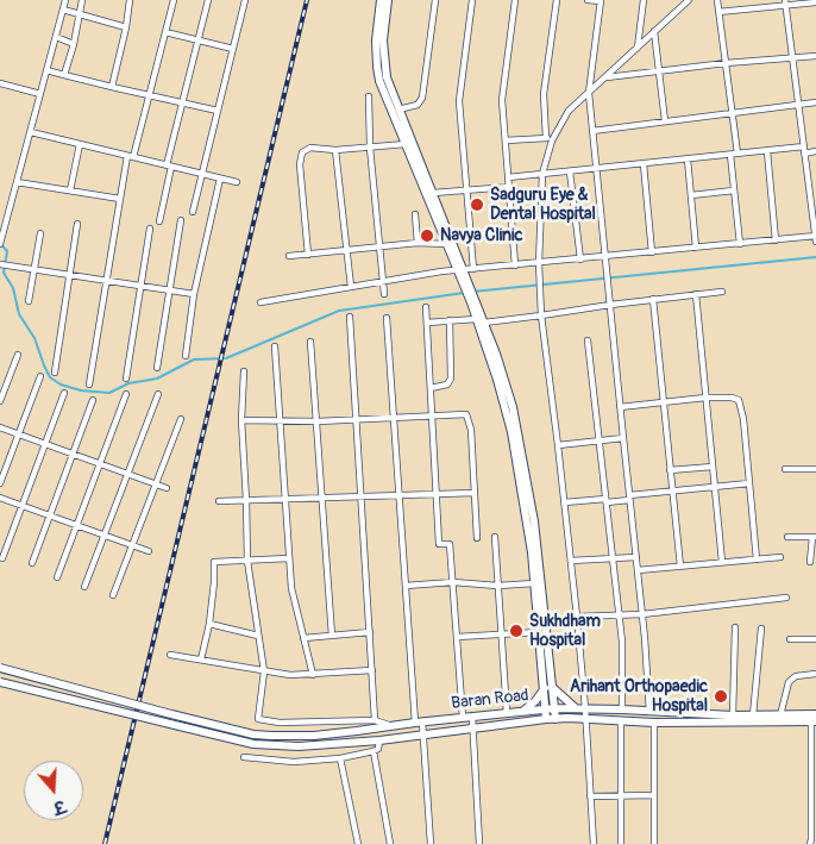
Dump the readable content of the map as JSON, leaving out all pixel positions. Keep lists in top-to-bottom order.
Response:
{
  "streets": {
    "main road": ["Baran Road"]
  },
  "places": [
    "Sadguru Eye & Dental Hospital",
    "Navya Clinic",
    "Sukhdham Hospital",
    "Arihant Orthopaedic Hospital"
  ],
  "north": "bottom"
}
